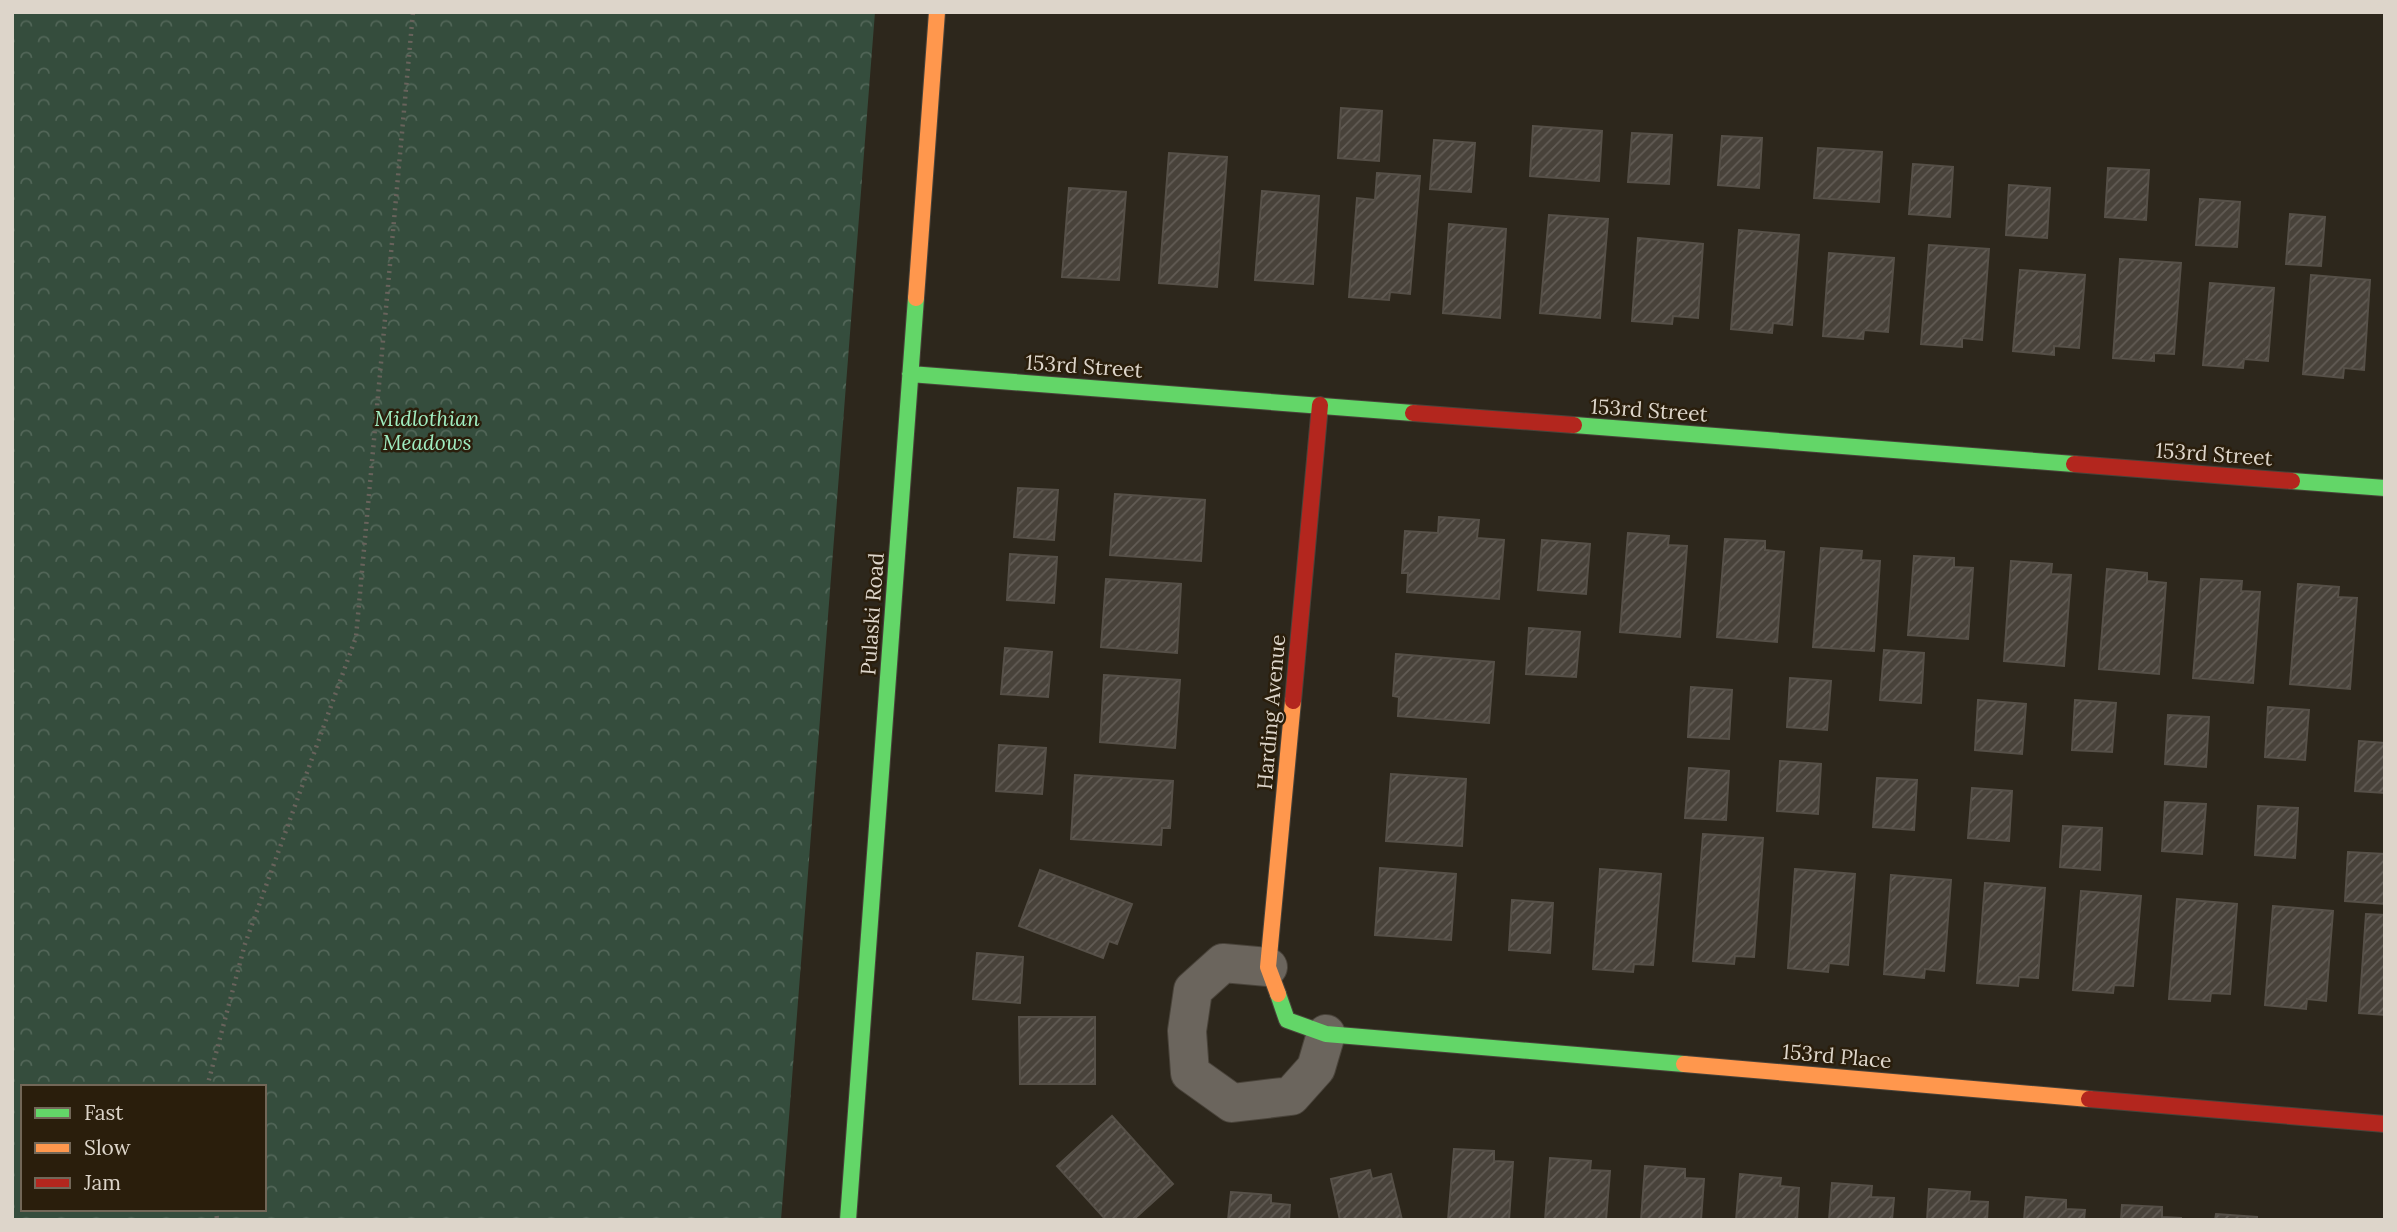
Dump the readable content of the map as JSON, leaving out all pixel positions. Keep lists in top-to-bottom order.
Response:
{
  "streets": {
    "street": [
      "153rd Street",
      "Pulaski Road",
      "Harding Avenue",
      "153rd Place"
    ]
  },
  "crossings": [
    ["153rd Street", "Pulaski Road"],
    ["153rd Street", "Harding Avenue"],
    ["Harding Avenue", "153rd Place"]
  ],
  "parks": ["Midlothian Meadows"],
  "legend": ["Fast", "Slow", "Jam"]
}
